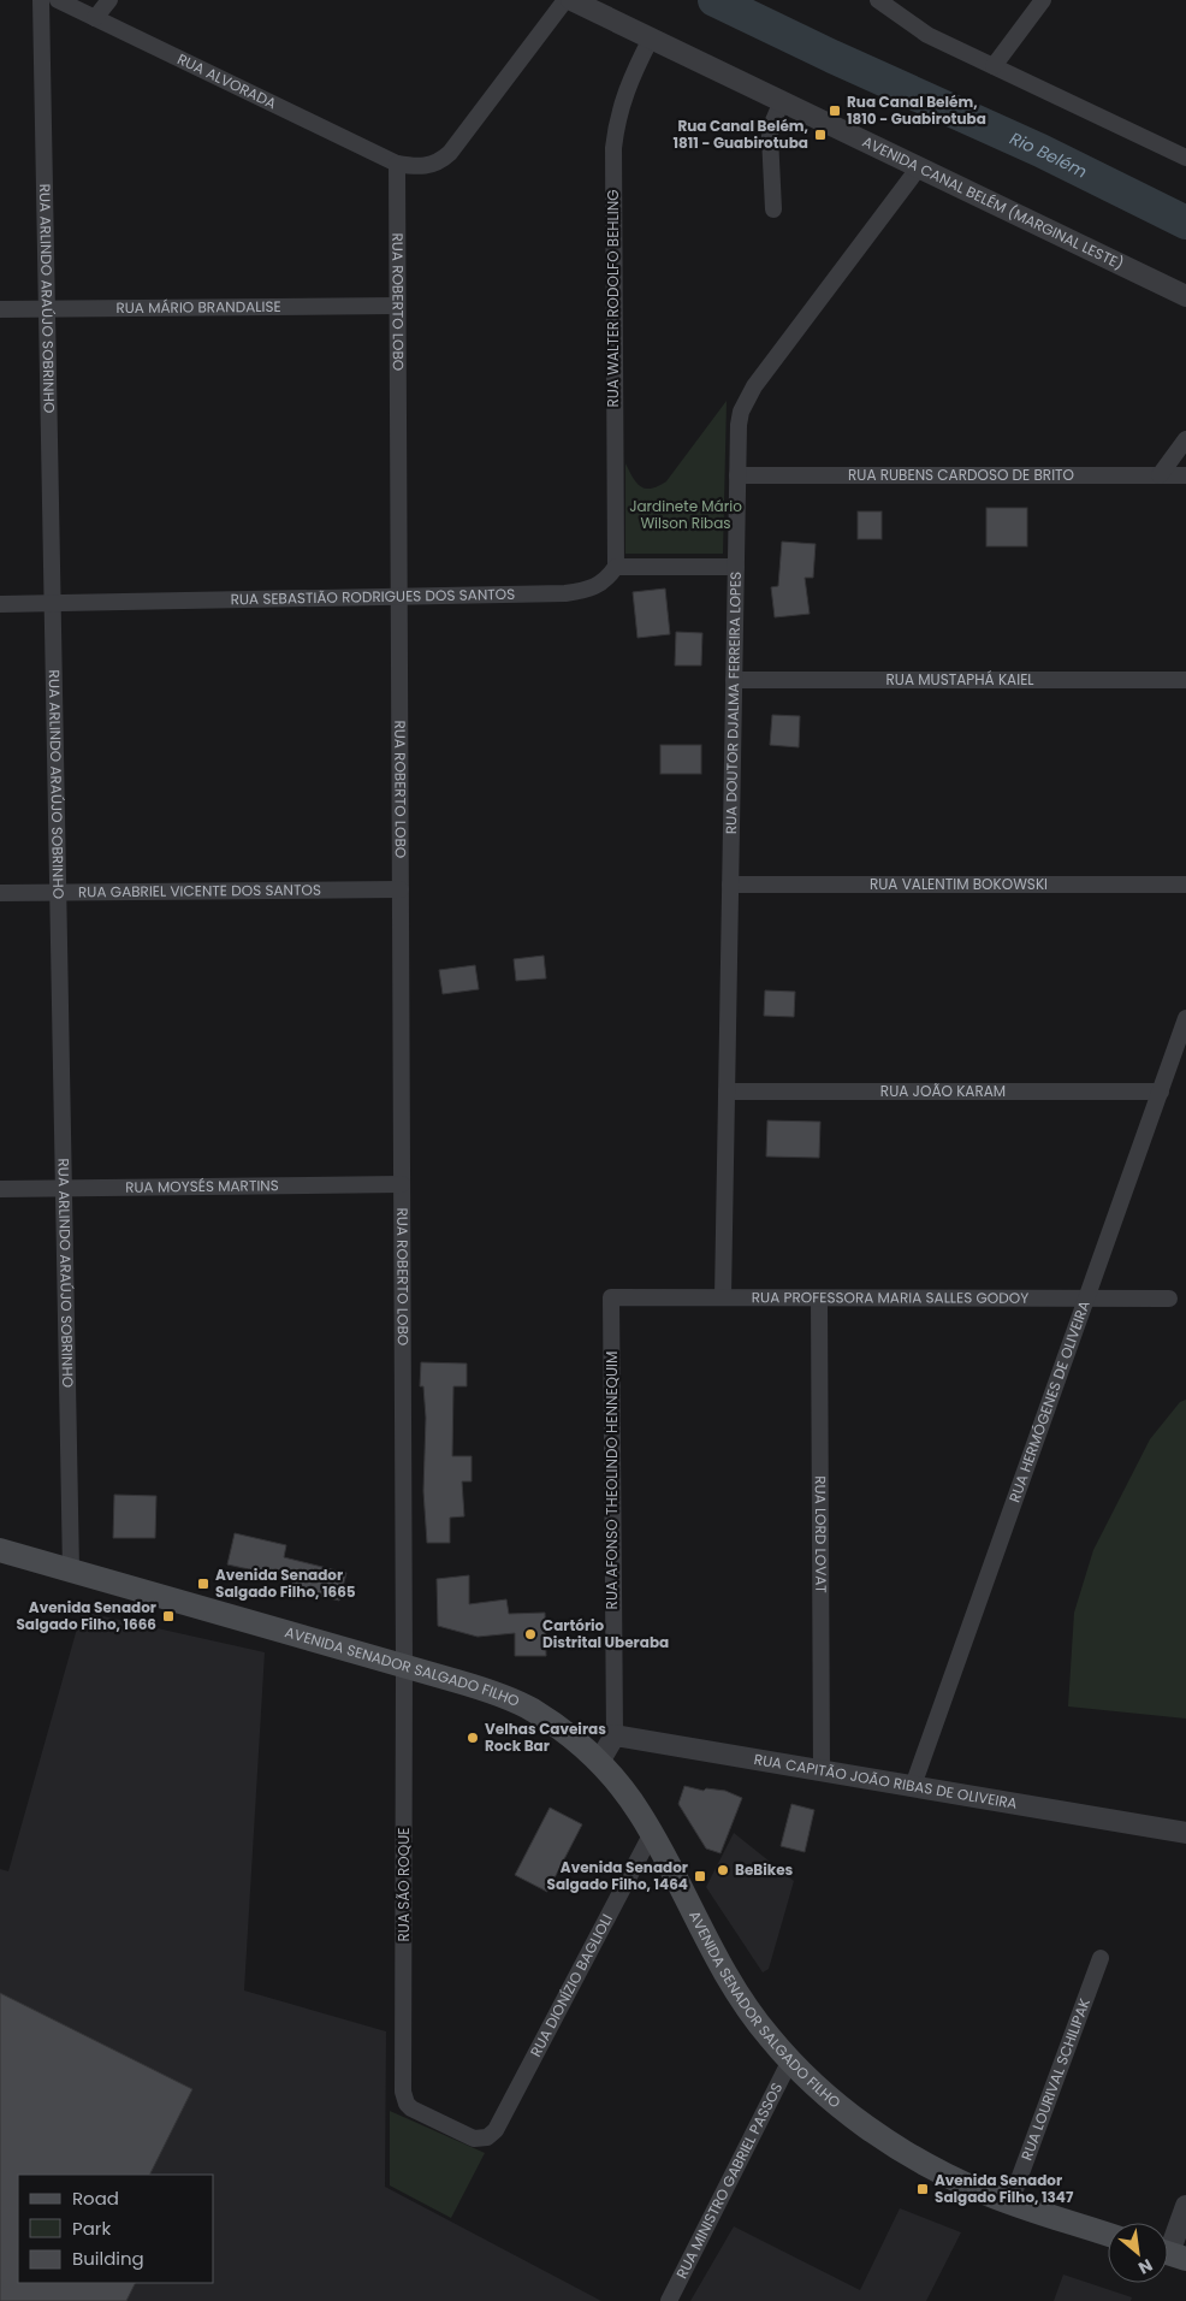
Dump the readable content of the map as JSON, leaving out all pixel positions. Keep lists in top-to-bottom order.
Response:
{
  "streets": {
    "main road": ["AVENIDA SENADOR SALGADO FILHO"],
    "street": [
      "RUA ALVORADA",
      "AVENIDA CANAL BELÉM (MARGINAL LESTE)",
      "RUA ARLINDO ARAÚJO SOBRINHO",
      "RUA WALTER RODOLFO BEHLING",
      "RUA ROBERTO LOBO",
      "RUA MÁRIO BRANDALISE",
      "RUA RUBENS CARDOSO DE BRITO",
      "RUA SEBASTIÃO RODRIGUES DOS SANTOS",
      "RUA MUSTAPHÁ KAIEL",
      "RUA DOUTOR DJALMA FERREIRA LOPES",
      "RUA VALENTIM BOKOWSKI",
      "RUA GABRIEL VICENTE DOS SANTOS",
      "RUA JOÃO KARAM",
      "RUA MOYSÉS MARTINS",
      "RUA PROFESSORA MARIA SALLES GODOY",
      "RUA HERMÓGENES DE OLIVEIRA",
      "RUA AFONSO THEOLINDO HENNEQUIM",
      "RUA LORD LOVAT",
      "RUA CAPITÃO JOÃO RIBAS DE OLIVEIRA",
      "RUA SÃO ROQUE",
      "RUA DIONÍZIO BAGLIOLI",
      "RUA LOURIVAL SCHILIPAK",
      "RUA MINISTRO GABRIEL PASSOS"
    ]
  },
  "crossings": [
    ["RUA ALVORADA", "RUA ROBERTO LOBO"],
    ["AVENIDA CANAL BELÉM (MARGINAL LESTE)", "RUA WALTER RODOLFO BEHLING"],
    ["AVENIDA CANAL BELÉM (MARGINAL LESTE)", "RUA DOUTOR DJALMA FERREIRA LOPES"],
    ["RUA ARLINDO ARAÚJO SOBRINHO", "RUA MÁRIO BRANDALISE"],
    ["RUA ARLINDO ARAÚJO SOBRINHO", "RUA SEBASTIÃO RODRIGUES DOS SANTOS"],
    ["RUA ARLINDO ARAÚJO SOBRINHO", "RUA GABRIEL VICENTE DOS SANTOS"],
    ["RUA ARLINDO ARAÚJO SOBRINHO", "RUA MOYSÉS MARTINS"],
    ["RUA ARLINDO ARAÚJO SOBRINHO", "AVENIDA SENADOR SALGADO FILHO"],
    ["RUA WALTER RODOLFO BEHLING", "RUA SEBASTIÃO RODRIGUES DOS SANTOS"],
    ["RUA ROBERTO LOBO", "RUA MÁRIO BRANDALISE"],
    ["RUA ROBERTO LOBO", "RUA SEBASTIÃO RODRIGUES DOS SANTOS"],
    ["RUA ROBERTO LOBO", "RUA GABRIEL VICENTE DOS SANTOS"],
    ["RUA ROBERTO LOBO", "RUA MOYSÉS MARTINS"],
    ["RUA ROBERTO LOBO", "AVENIDA SENADOR SALGADO FILHO"],
    ["RUA ROBERTO LOBO", "RUA SÃO ROQUE"],
    ["RUA RUBENS CARDOSO DE BRITO", "RUA DOUTOR DJALMA FERREIRA LOPES"],
    ["RUA MUSTAPHÁ KAIEL", "RUA DOUTOR DJALMA FERREIRA LOPES"],
    ["RUA DOUTOR DJALMA FERREIRA LOPES", "RUA VALENTIM BOKOWSKI"],
    ["RUA DOUTOR DJALMA FERREIRA LOPES", "RUA JOÃO KARAM"],
    ["RUA DOUTOR DJALMA FERREIRA LOPES", "RUA PROFESSORA MARIA SALLES GODOY"],
    ["RUA JOÃO KARAM", "RUA HERMÓGENES DE OLIVEIRA"],
    ["RUA PROFESSORA MARIA SALLES GODOY", "RUA HERMÓGENES DE OLIVEIRA"],
    ["RUA PROFESSORA MARIA SALLES GODOY", "RUA AFONSO THEOLINDO HENNEQUIM"],
    ["RUA PROFESSORA MARIA SALLES GODOY", "RUA LORD LOVAT"],
    ["RUA HERMÓGENES DE OLIVEIRA", "RUA CAPITÃO JOÃO RIBAS DE OLIVEIRA"],
    ["RUA AFONSO THEOLINDO HENNEQUIM", "RUA CAPITÃO JOÃO RIBAS DE OLIVEIRA"],
    ["RUA LORD LOVAT", "RUA CAPITÃO JOÃO RIBAS DE OLIVEIRA"],
    ["AVENIDA SENADOR SALGADO FILHO", "RUA SÃO ROQUE"],
    ["AVENIDA SENADOR SALGADO FILHO", "RUA DIONÍZIO BAGLIOLI"],
    ["AVENIDA SENADOR SALGADO FILHO", "RUA LOURIVAL SCHILIPAK"],
    ["AVENIDA SENADOR SALGADO FILHO", "RUA MINISTRO GABRIEL PASSOS"],
    ["RUA SÃO ROQUE", "RUA DIONÍZIO BAGLIOLI"]
  ],
  "water": ["Rio Belém"],
  "parks": ["Jardinete Mário Wilson Ribas"],
  "places": {
    "transit": [
      "Rua Canal Belém, 1810 - Guabirotuba",
      "Rua Canal Belém, 1811 - Guabirotuba",
      "Avenida Senador Salgado Filho, 1665",
      "Avenida Senador Salgado Filho, 1666",
      "Avenida Senador Salgado Filho, 1464",
      "Avenida Senador Salgado Filho, 1347"
    ],
    "other": ["Cartório Distrital Uberaba", "Velhas Caveiras Rock Bar", "BeBikes"]
  },
  "legend": ["Road", "Park", "Building"],
  "north": "bottom right"
}
